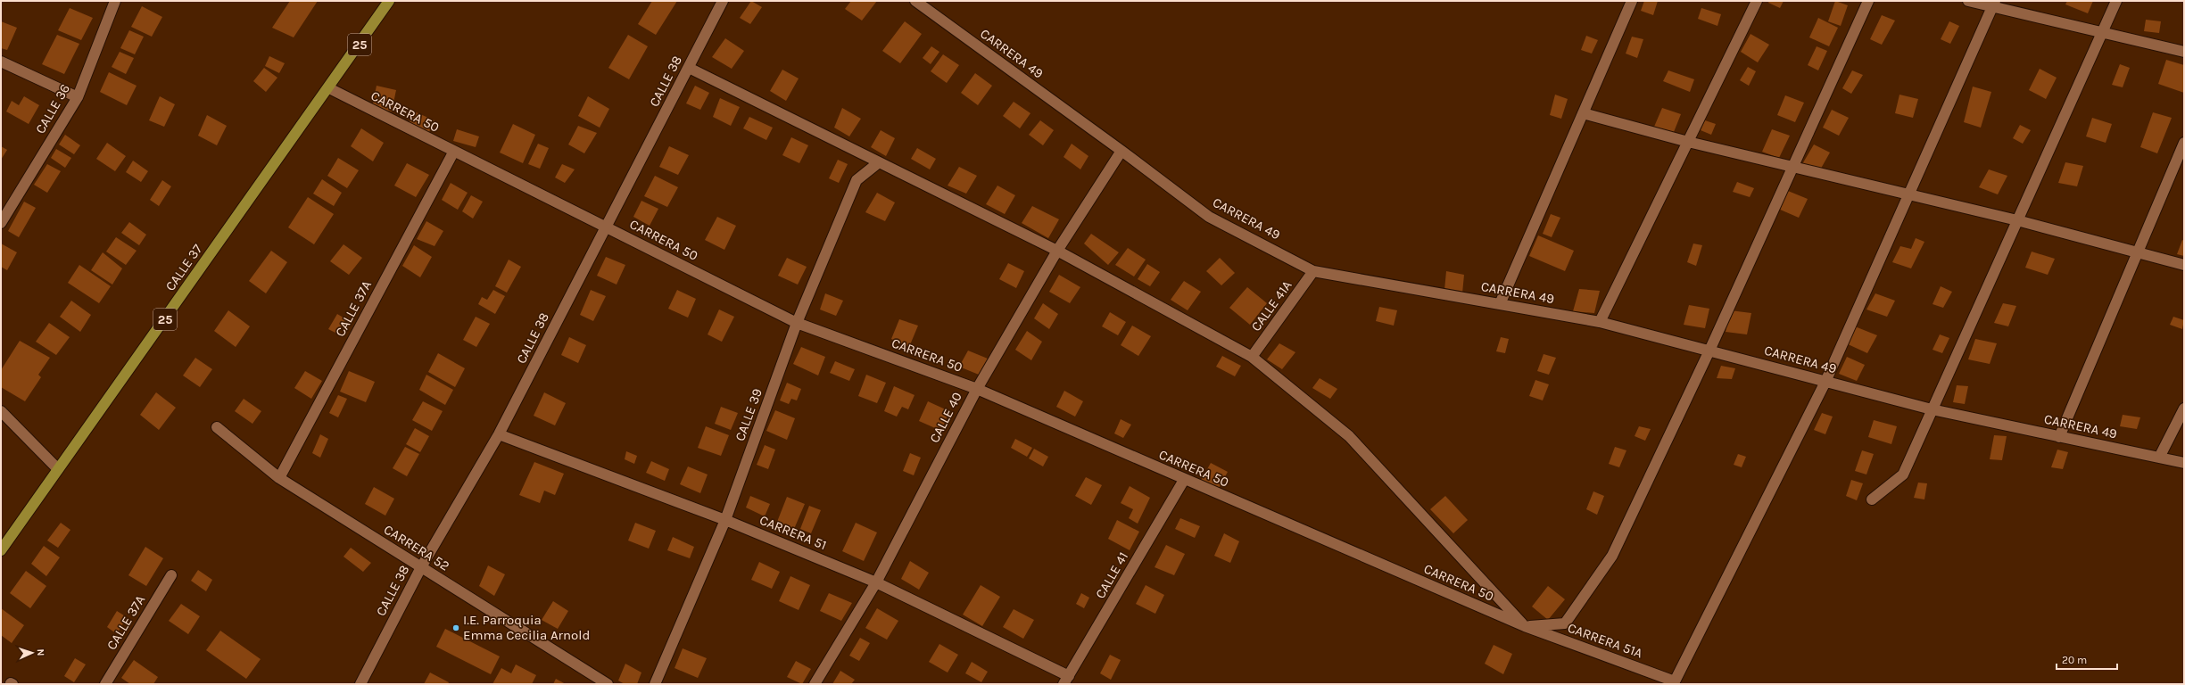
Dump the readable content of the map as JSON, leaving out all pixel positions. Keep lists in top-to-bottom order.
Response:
{
  "streets": {
    "main road": ["25", "CALLE 37"],
    "street": [
      "CARRERA 49",
      "CALLE 38",
      "CALLE 36",
      "CARRERA 50",
      "CALLE 41A",
      "CALLE 37A",
      "CALLE 39",
      "CALLE 40",
      "CARRERA 51",
      "CARRERA 52",
      "CALLE 41",
      "CARRERA 51A"
    ]
  },
  "crossings": [
    ["CARRERA 49", "CALLE 41A"],
    ["CARRERA 49", "CALLE 40"],
    ["CARRERA 49", "CARRERA 51A"],
    ["CALLE 38", "CARRERA 50"],
    ["CALLE 38", "CARRERA 51"],
    ["CALLE 38", "CARRERA 52"],
    ["CARRERA 50", "CALLE 37"],
    ["CARRERA 50", "CALLE 37A"],
    ["CARRERA 50", "CALLE 39"],
    ["CARRERA 50", "CALLE 40"],
    ["CARRERA 50", "CALLE 41"],
    ["CARRERA 50", "CARRERA 51A"],
    ["CALLE 37A", "CARRERA 52"],
    ["CALLE 39", "CARRERA 51"],
    ["CALLE 40", "CARRERA 51"],
    ["CARRERA 51", "CALLE 41"]
  ],
  "places": ["I.E. Parroquia Emma Cecilia Arnold"],
  "scale_bar": "20 m",
  "north": "right"
}
